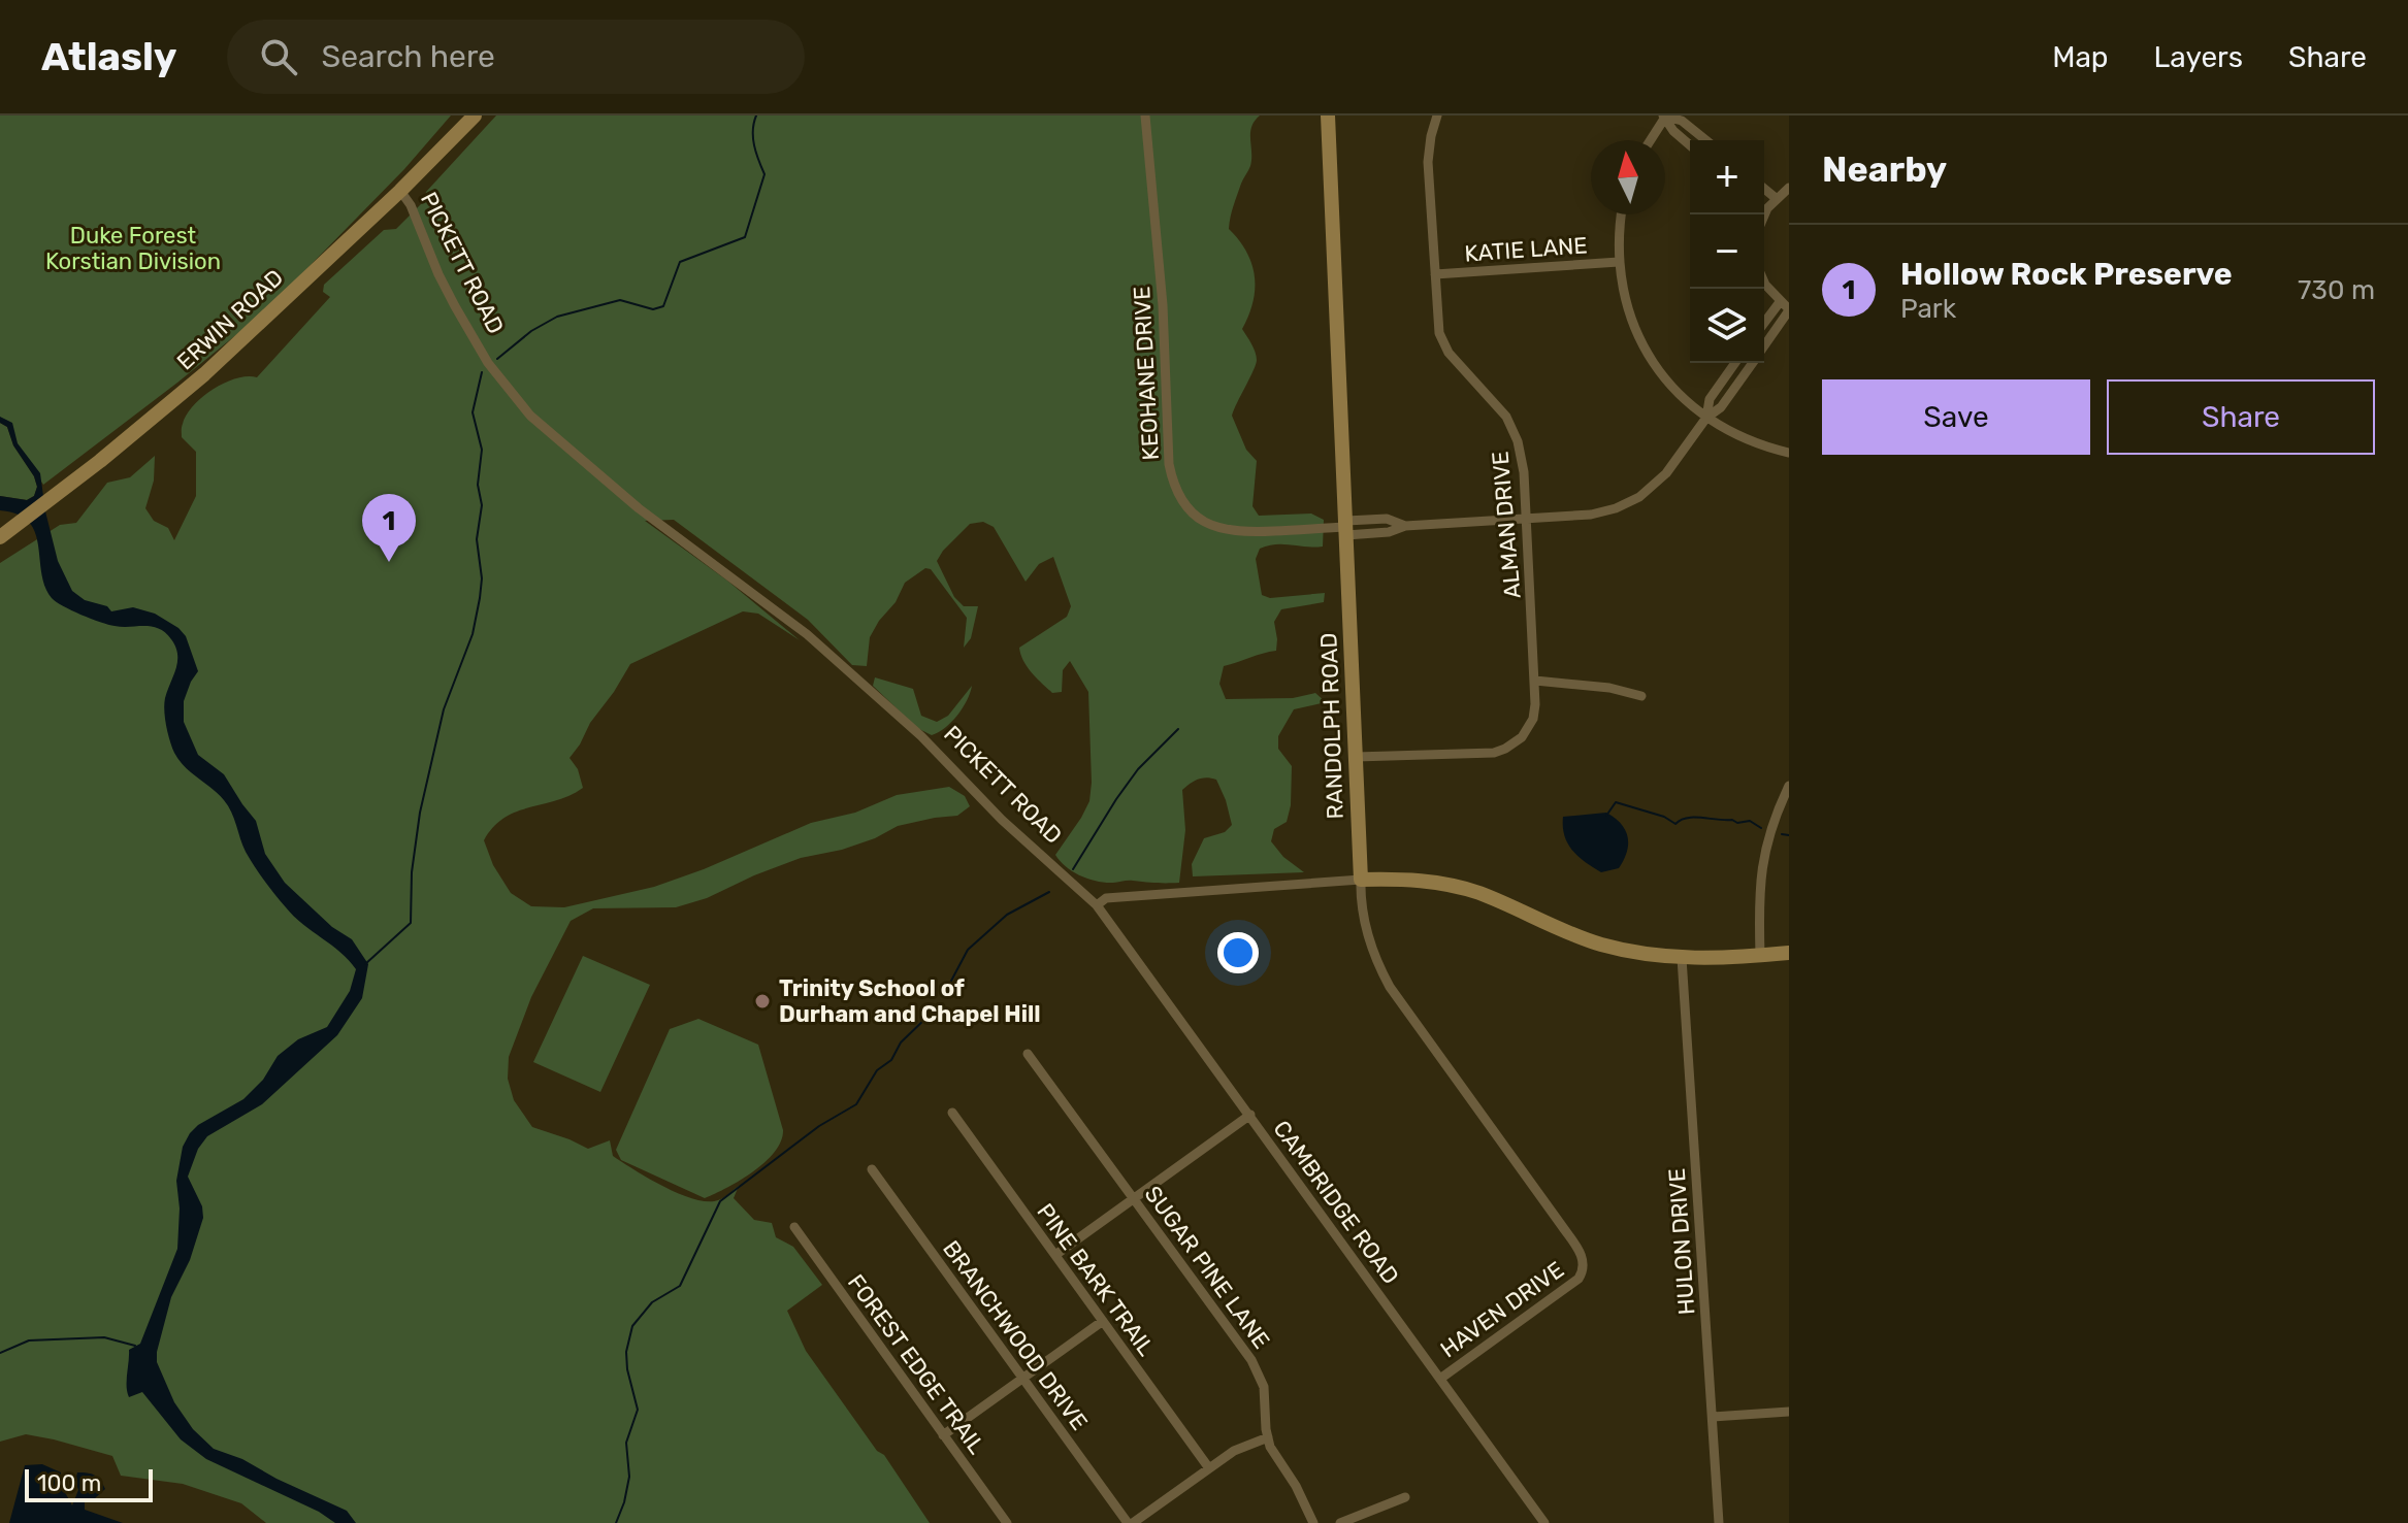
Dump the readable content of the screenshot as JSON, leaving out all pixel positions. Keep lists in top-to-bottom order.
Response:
{
  "streets": {
    "street": [
      "KATIE LANE",
      "PICKETT ROAD",
      "ERWIN ROAD",
      "KEOHANE DRIVE",
      "ALMAN DRIVE",
      "RANDOLPH ROAD",
      "CAMBRIDGE ROAD",
      "HULON DRIVE",
      "SUGAR PINE LANE",
      "PINE BARK TRAIL",
      "HAVEN DRIVE",
      "BRANCHWOOD DRIVE",
      "FOREST EDGE TRAIL"
    ]
  },
  "crossings": [
    ["KATIE LANE", "ALMAN DRIVE"],
    ["PICKETT ROAD", "ERWIN ROAD"],
    ["PICKETT ROAD", "CAMBRIDGE ROAD"],
    ["KEOHANE DRIVE", "ALMAN DRIVE"],
    ["KEOHANE DRIVE", "RANDOLPH ROAD"],
    ["ALMAN DRIVE", "RANDOLPH ROAD"],
    ["RANDOLPH ROAD", "HAVEN DRIVE"],
    ["CAMBRIDGE ROAD", "HAVEN DRIVE"]
  ],
  "parks": ["Duke Forest Korstian Division"],
  "places": ["Trinity School of Durham and Chapel Hill"],
  "scale_bar": "100 m",
  "north": "top",
  "page": {
    "header": "Atlasly",
    "search": "Search here",
    "nav": ["Map", "Layers", "Share"],
    "heading": "Nearby",
    "map_buttons": ["+", "−"],
    "list": [
      {
        "mark": "1",
        "name": "Hollow Rock Preserve",
        "note": "Park",
        "value": "730 m"
      }
    ],
    "buttons": ["Save", "Share"],
    "pins": "1",
    "scale": "100 m"
  }
}
